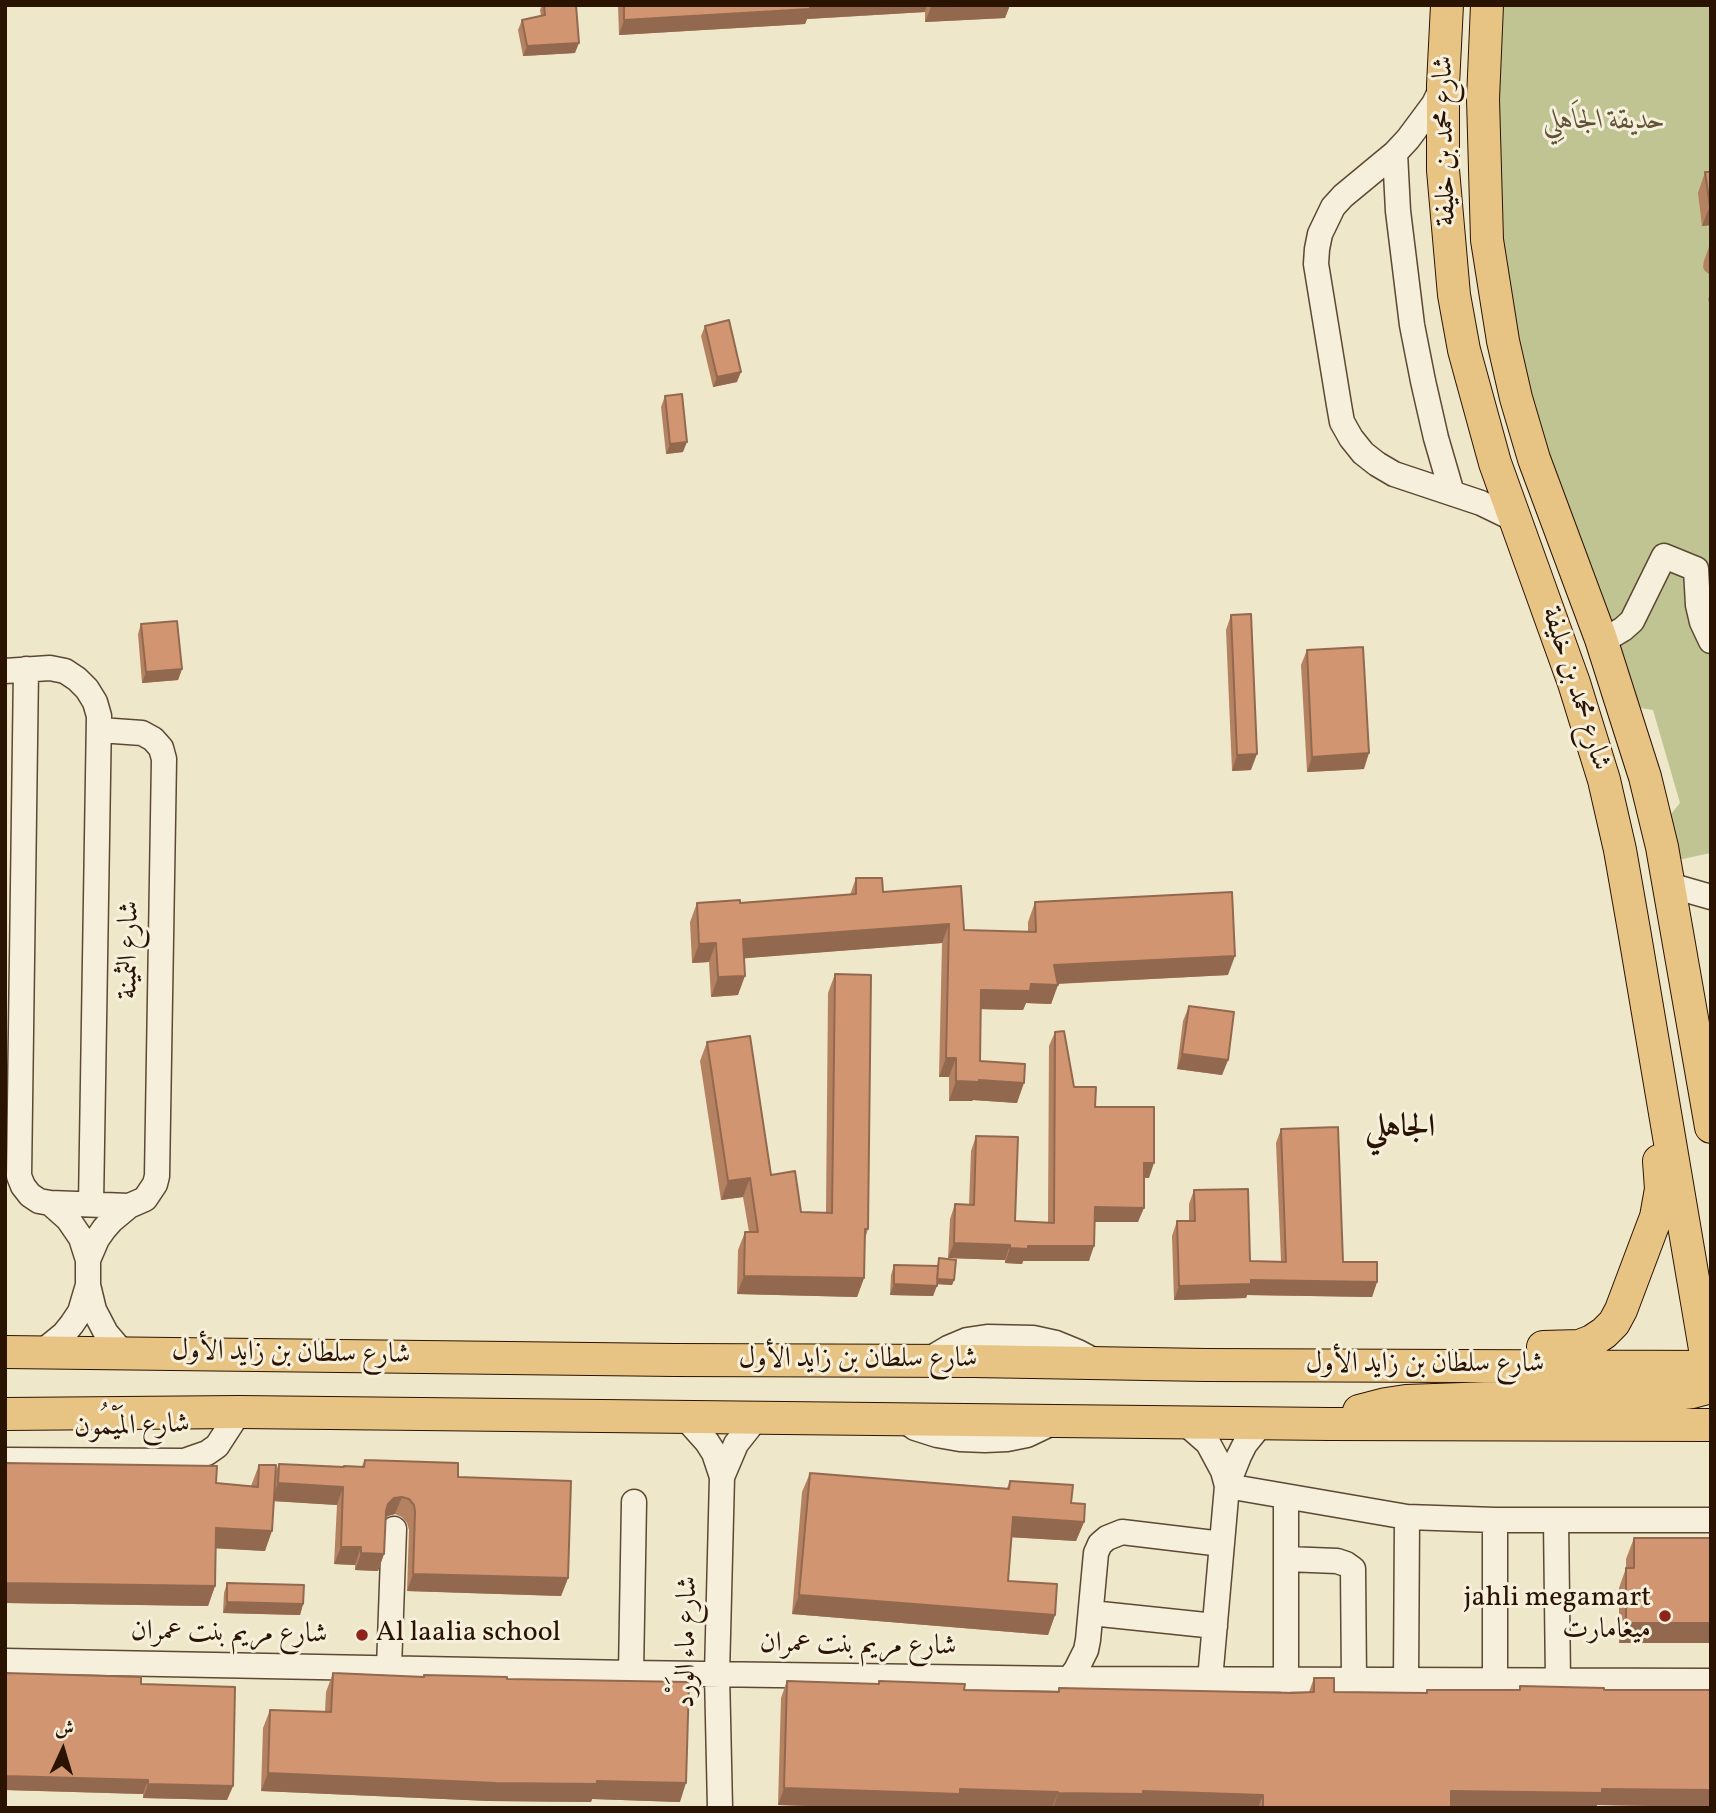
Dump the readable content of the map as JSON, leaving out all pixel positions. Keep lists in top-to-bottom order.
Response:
{
  "streets": {
    "main road": ["شارع محمد بن خليفة", "شارع سلطان بن زايد الأول"],
    "street": [
      "شارع الثمينة",
      "شارع المَيْمُون",
      "شارع مريم بنت عمران",
      "شارع ماء الوَرْد"
    ]
  },
  "crossings": [
    ["شارع محمد بن خليفة", "شارع سلطان بن زايد الأول"],
    ["شارع الثمينة", "شارع سلطان بن زايد الأول"],
    ["شارع سلطان بن زايد الأول", "شارع المَيْمُون"],
    ["شارع سلطان بن زايد الأول", "شارع ماء الوَرْد"],
    ["شارع مريم بنت عمران", "شارع ماء الوَرْد"]
  ],
  "districts": ["الجاهلي"],
  "parks": ["حديقة الجَاهلِي"],
  "places": ["jahli megamart ميغامارت", "Al laalia school"],
  "north": "top"
}
